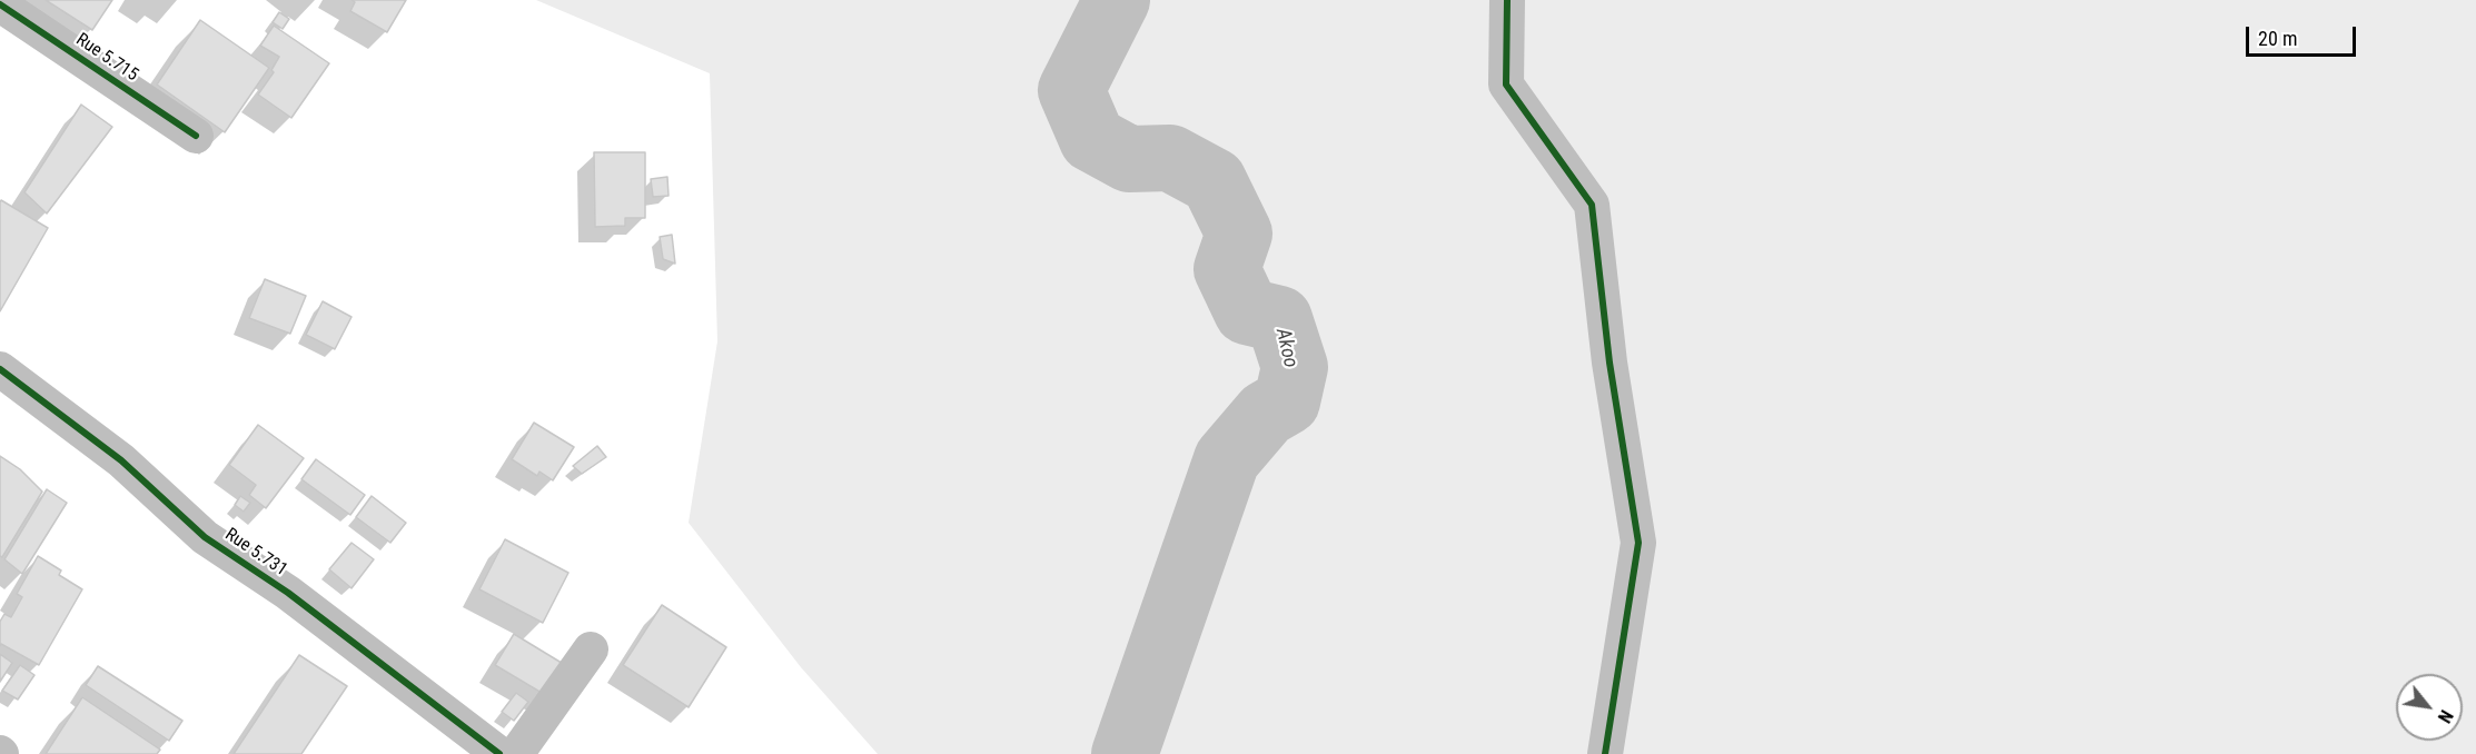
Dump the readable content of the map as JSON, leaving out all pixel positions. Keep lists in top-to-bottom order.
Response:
{
  "streets": {
    "street": ["Rue 5.715", "Rue 5.731"]
  },
  "water": ["Akoo"],
  "scale_bar": "20 m",
  "north": "bottom right"
}
